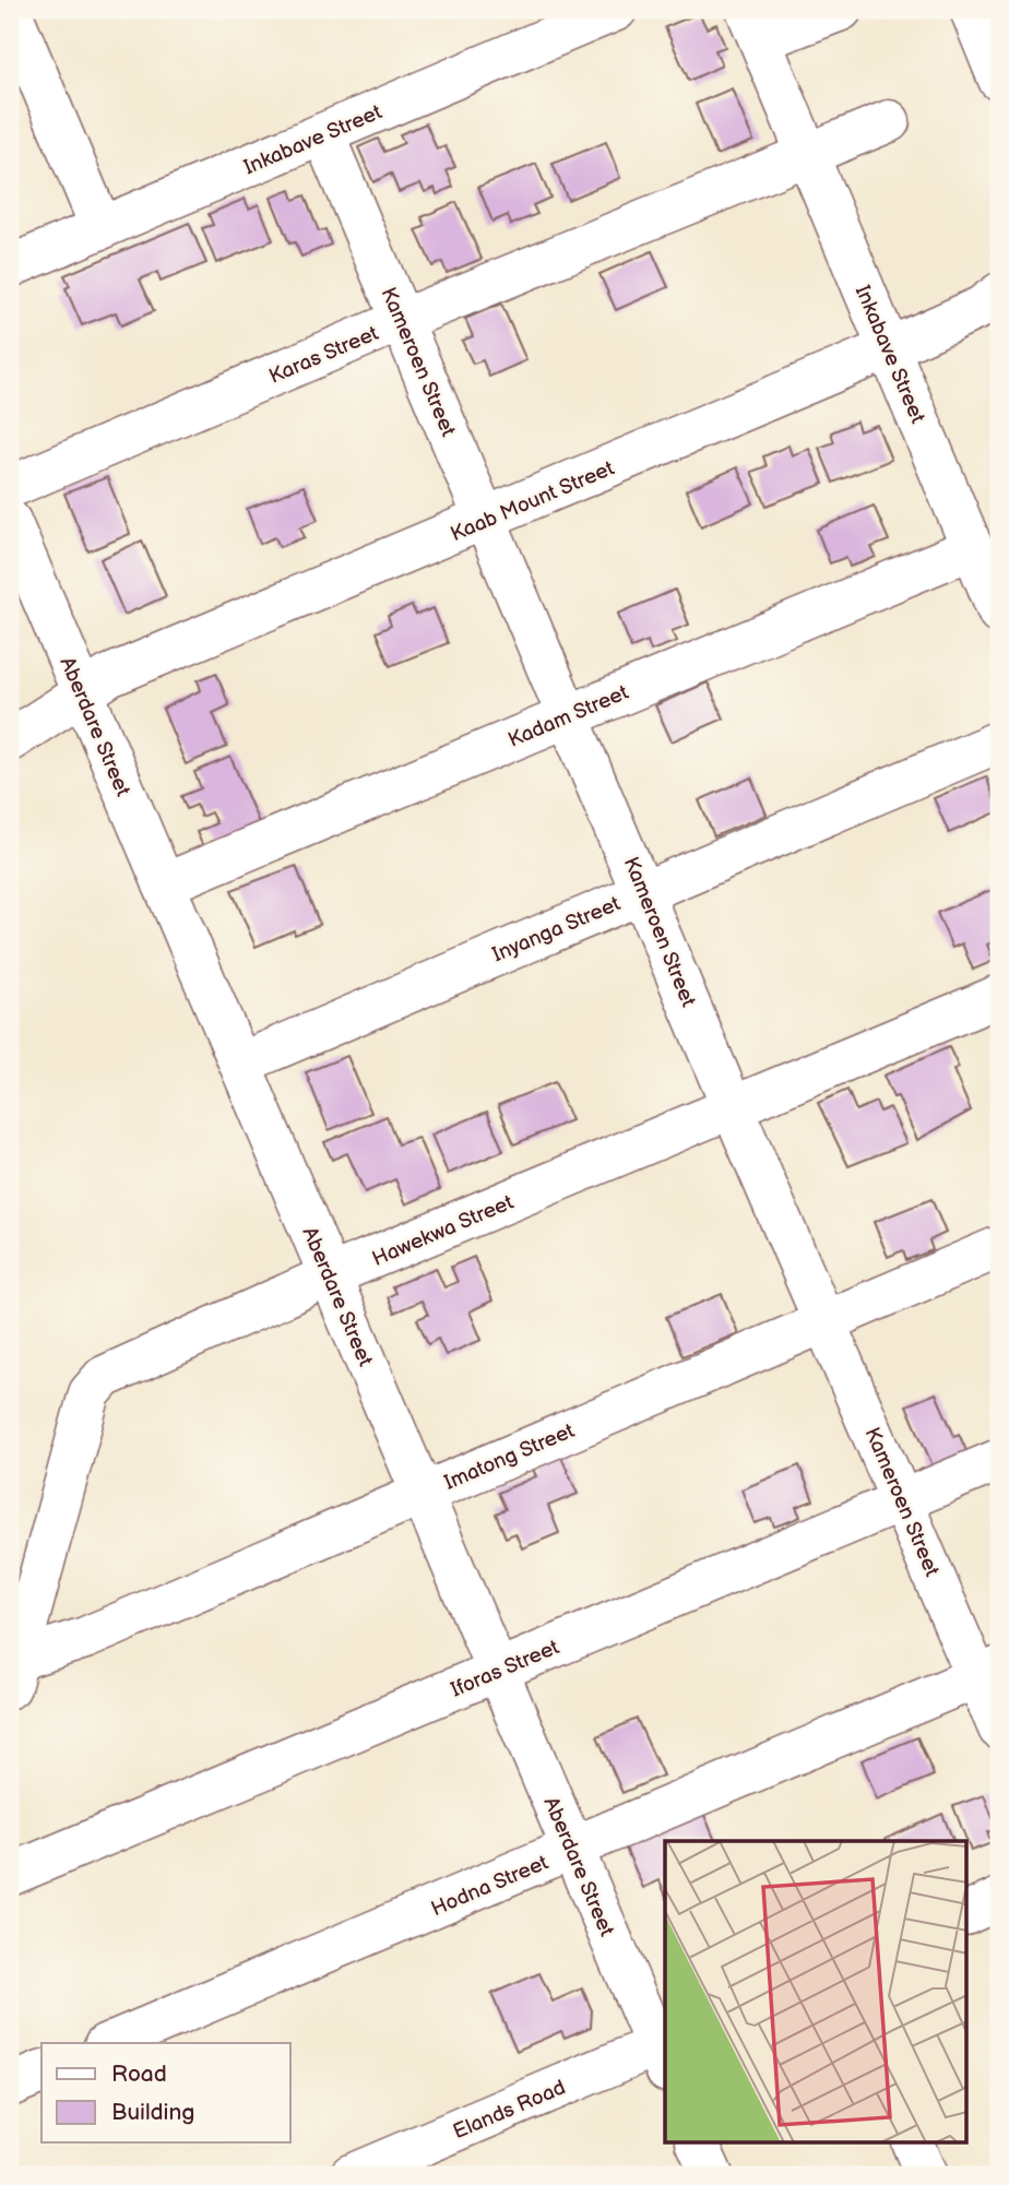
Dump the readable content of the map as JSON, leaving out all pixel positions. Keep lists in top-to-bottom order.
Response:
{
  "streets": {
    "street": [
      "Inkabave Street",
      "Karas Street",
      "Kameroen Street",
      "Kaab Mount Street",
      "Kadam Street",
      "Aberdare Street",
      "Inyanga Street",
      "Hawekwa Street",
      "Imatong Street",
      "Iforas Street",
      "Hodna Street",
      "Elands Road"
    ]
  },
  "crossings": [
    ["Inkabave Street", "Karas Street"],
    ["Inkabave Street", "Kameroen Street"],
    ["Inkabave Street", "Kaab Mount Street"],
    ["Inkabave Street", "Kadam Street"],
    ["Karas Street", "Kameroen Street"],
    ["Kameroen Street", "Kaab Mount Street"],
    ["Kameroen Street", "Kadam Street"],
    ["Kameroen Street", "Inyanga Street"],
    ["Kameroen Street", "Hawekwa Street"],
    ["Kameroen Street", "Imatong Street"],
    ["Kameroen Street", "Iforas Street"],
    ["Kameroen Street", "Hodna Street"],
    ["Kaab Mount Street", "Aberdare Street"],
    ["Kadam Street", "Aberdare Street"],
    ["Aberdare Street", "Inyanga Street"],
    ["Aberdare Street", "Hawekwa Street"],
    ["Aberdare Street", "Imatong Street"],
    ["Aberdare Street", "Iforas Street"],
    ["Aberdare Street", "Hodna Street"],
    ["Aberdare Street", "Elands Road"],
    ["Hawekwa Street", "Imatong Street"]
  ],
  "legend": ["Road", "Building"]
}
